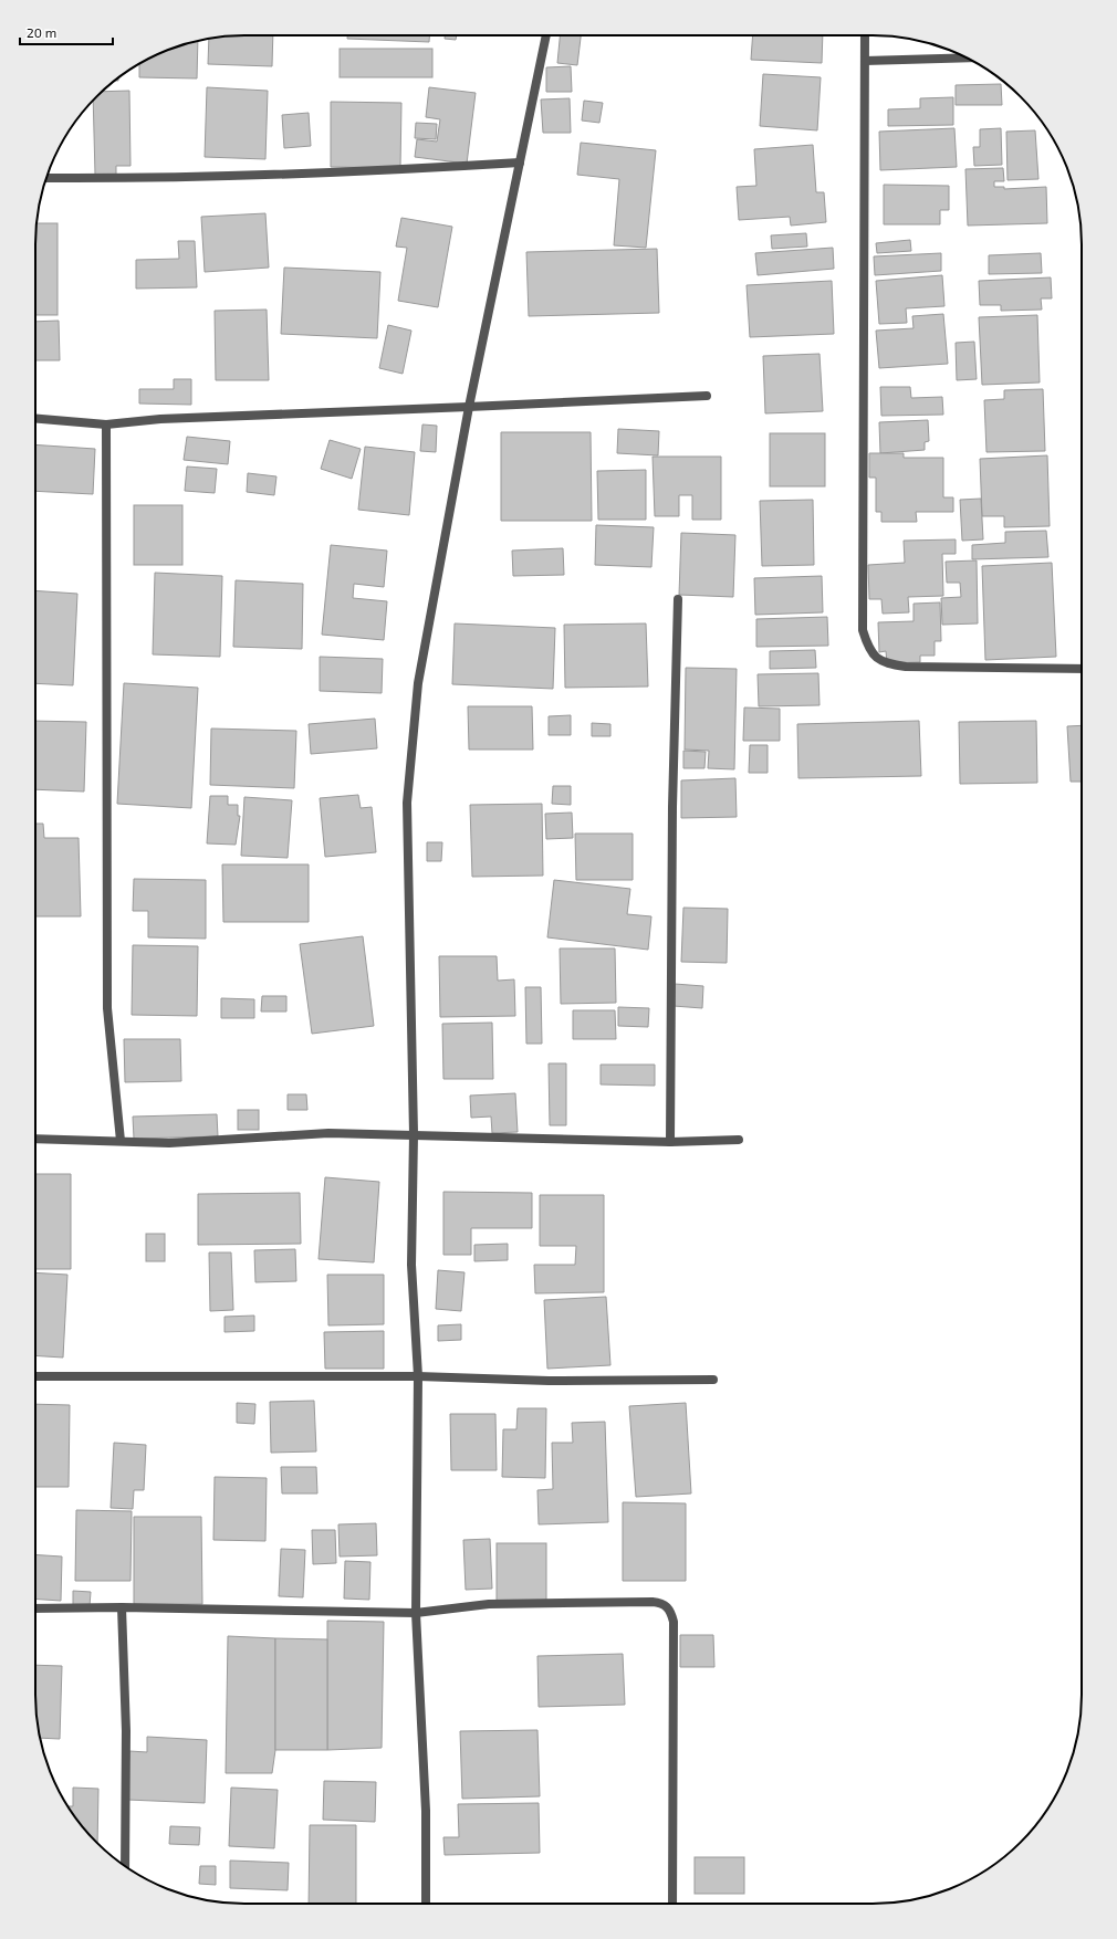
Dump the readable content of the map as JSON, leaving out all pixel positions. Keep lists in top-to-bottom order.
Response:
{
  "scale_bar": "20 m"
}
